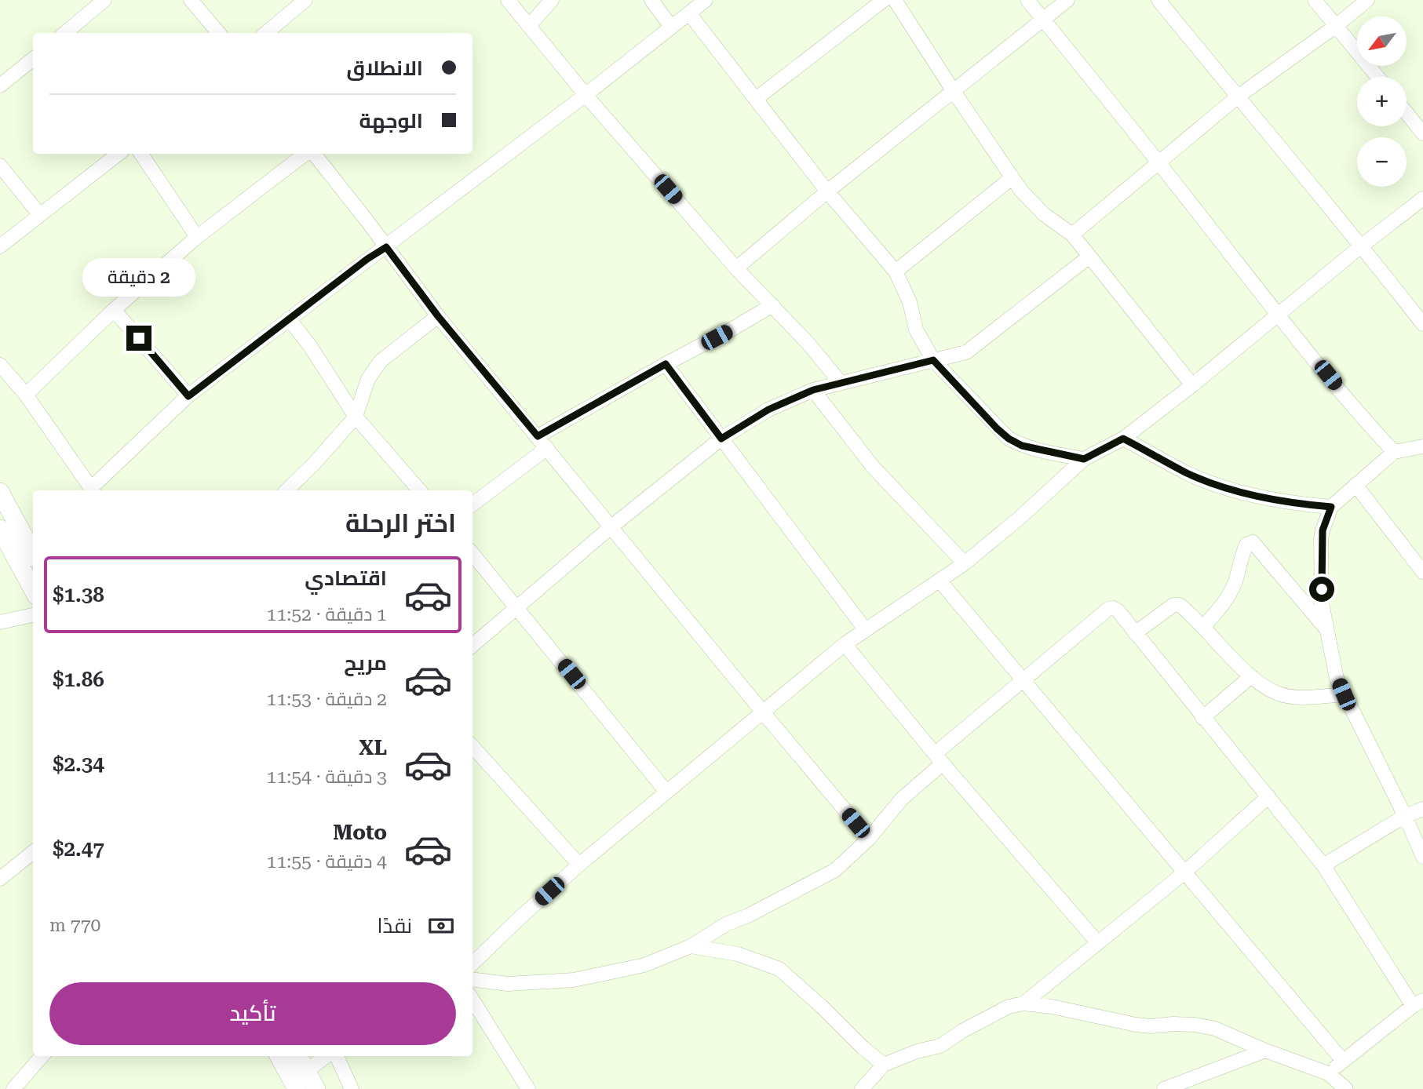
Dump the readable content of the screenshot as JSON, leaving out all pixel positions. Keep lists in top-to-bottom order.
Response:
{
  "north": "bottom left",
  "page": {
    "map_buttons": ["+", "−"],
    "banner": ["الانطلاق", "الوجهة"],
    "bubble": "2 دقيقة",
    "heading": "اختر الرحلة",
    "list": [
      {
        "name": "اقتصادي",
        "note": "1 دقيقة · 11:52",
        "value": "$1.38"
      },
      {
        "name": "مريح",
        "note": "2 دقيقة · 11:53",
        "value": "$1.86"
      },
      {
        "name": "XL",
        "note": "3 دقيقة · 11:54",
        "value": "$2.34"
      },
      {
        "name": "Moto",
        "note": "4 دقيقة · 11:55",
        "value": "$2.47"
      }
    ],
    "pay": ["نقدًا", "770 m"],
    "buttons": "تأكيد"
  }
}
